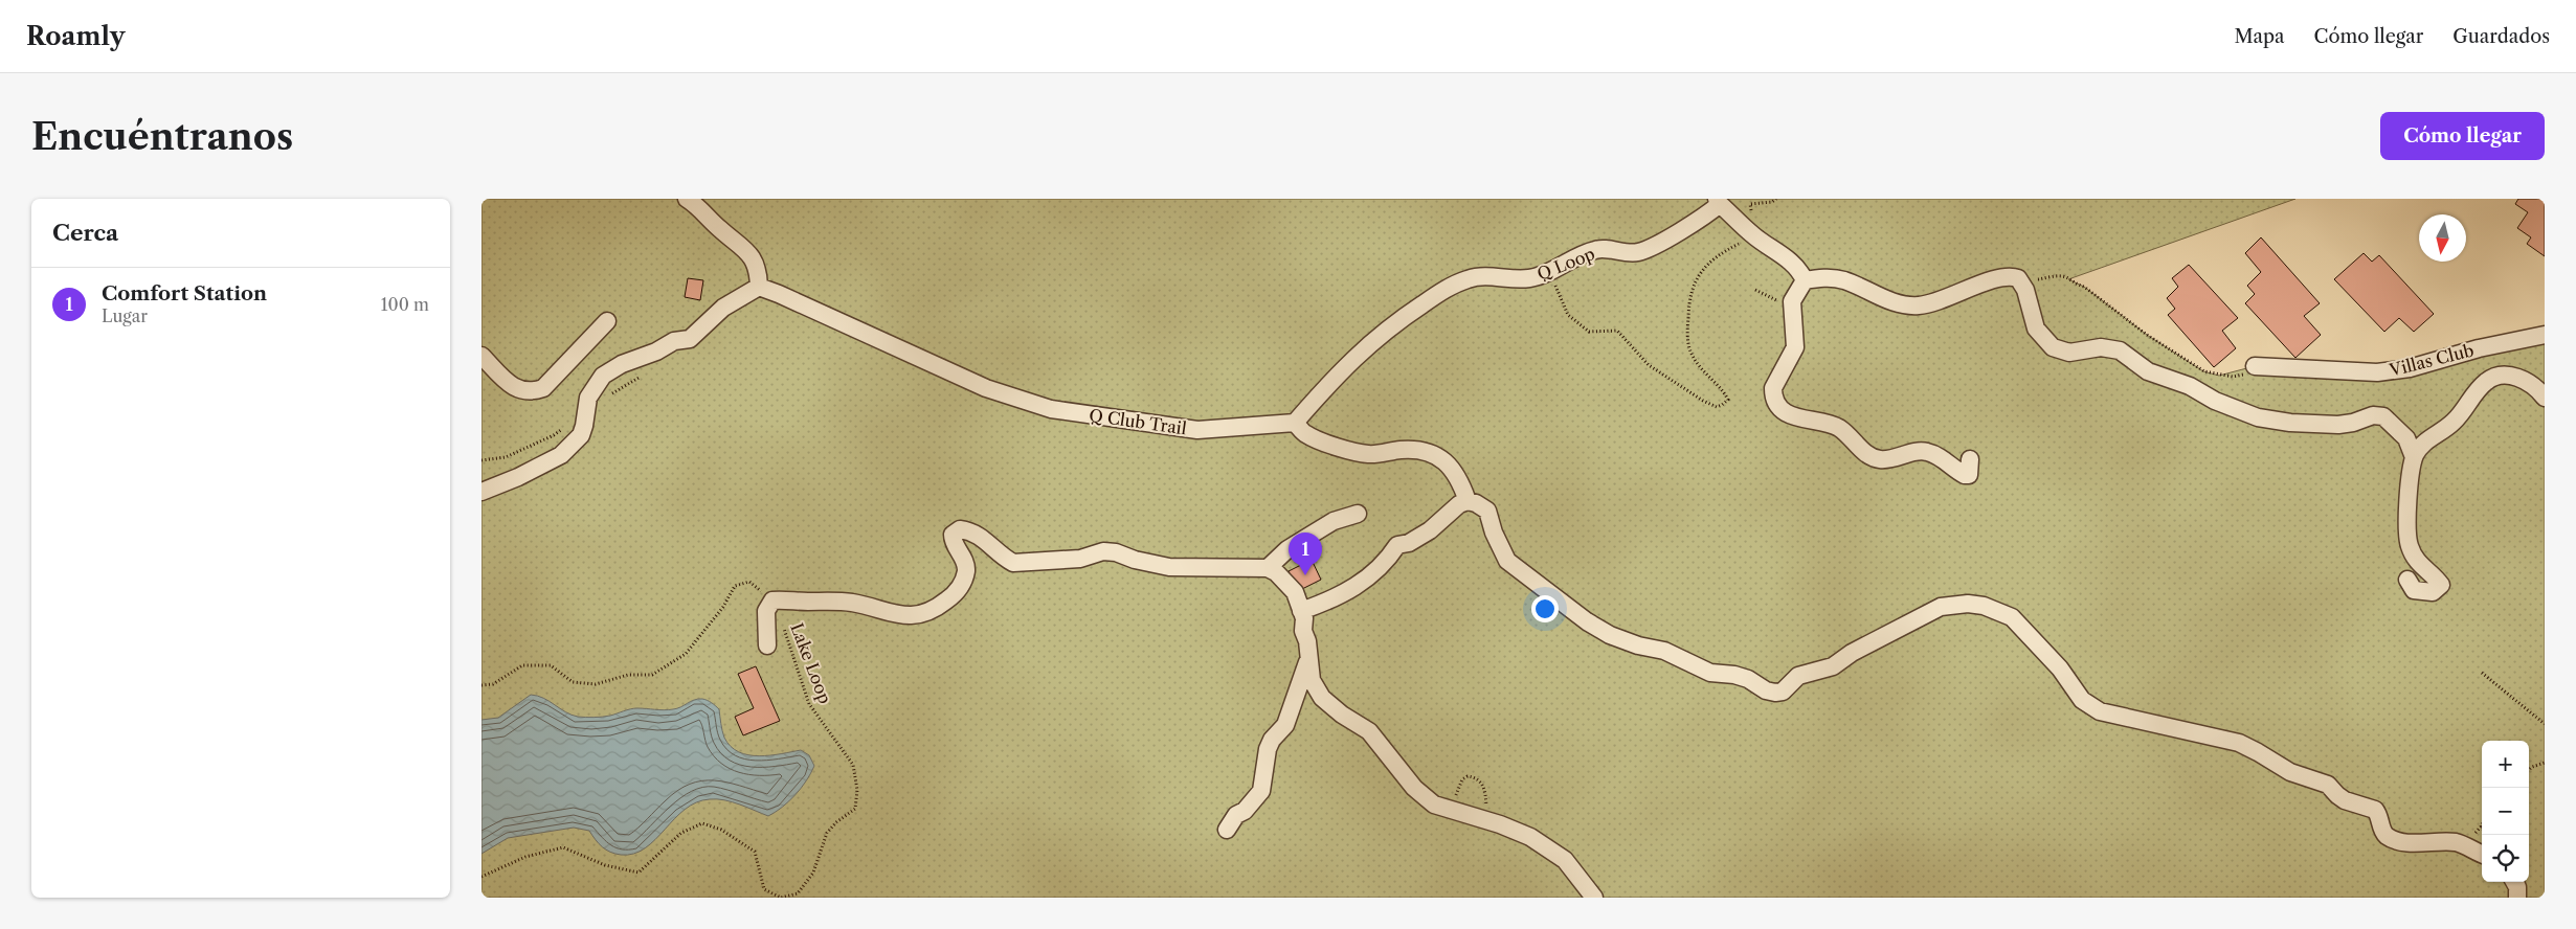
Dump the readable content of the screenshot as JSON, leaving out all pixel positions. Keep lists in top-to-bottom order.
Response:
{
  "streets": {
    "street": ["Q Loop", "Villas Club", "Q Club Trail"],
    "path": ["Lake Loop"]
  },
  "crossings": [
    ["Q Loop", "Q Club Trail"]
  ],
  "north": "bottom",
  "page": {
    "header": "Roamly",
    "nav": ["Mapa", "Cómo llegar", "Guardados"],
    "buttons": "Cómo llegar",
    "title": "Encuéntranos",
    "heading": "Cerca",
    "list": [
      {
        "mark": "1",
        "name": "Comfort Station",
        "note": "Lugar",
        "value": "100 m"
      }
    ],
    "pins": "1",
    "map_buttons": ["+", "−"]
  }
}
